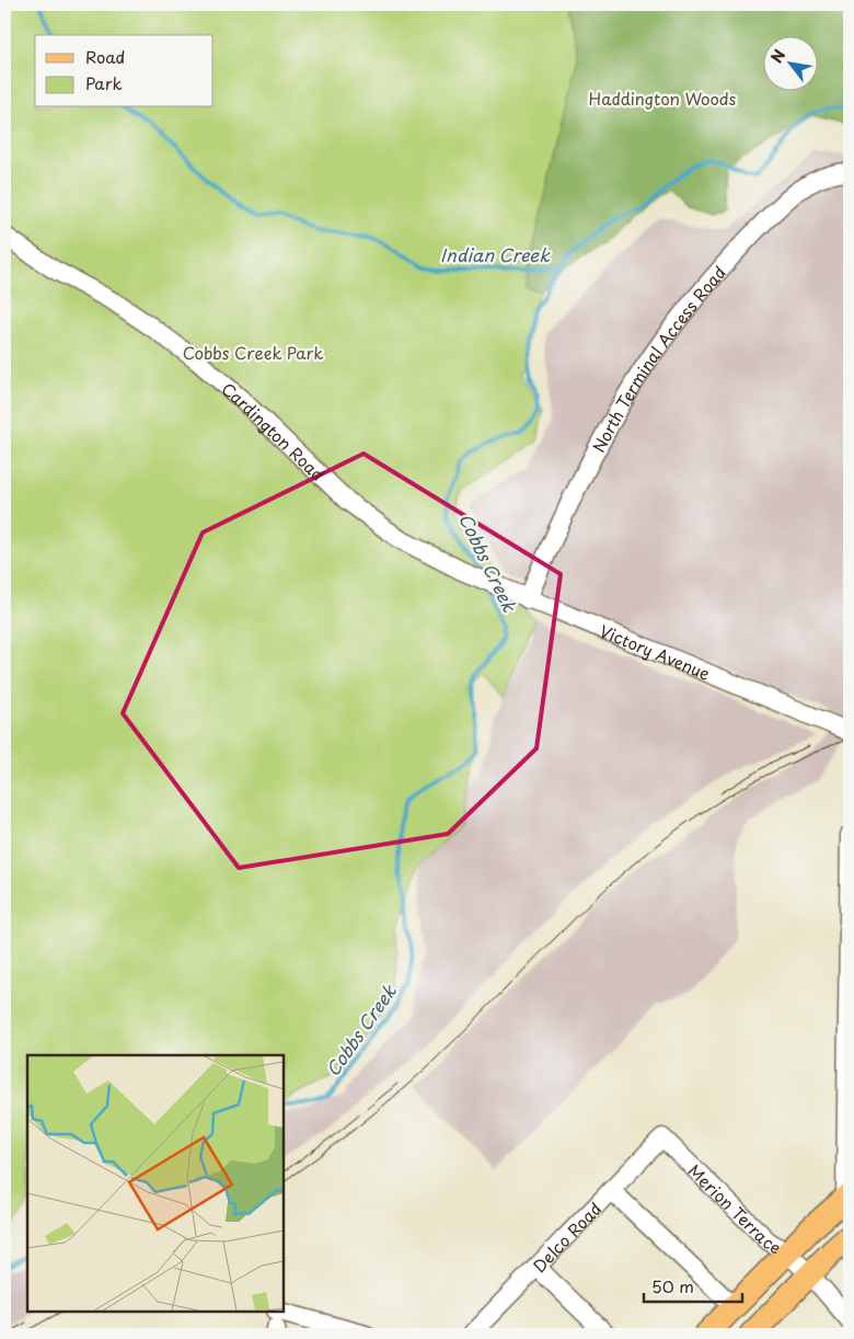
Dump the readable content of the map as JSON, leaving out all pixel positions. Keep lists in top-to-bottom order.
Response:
{
  "streets": {
    "street": [
      "North Terminal Access Road",
      "Cardington Road",
      "Victory Avenue",
      "Merion Terrace",
      "Delco Road"
    ]
  },
  "crossings": [
    ["North Terminal Access Road", "Victory Avenue"],
    ["Cardington Road", "Victory Avenue"],
    ["Merion Terrace", "Delco Road"]
  ],
  "water": ["Indian Creek", "Cobbs Creek"],
  "parks": ["Haddington Woods", "Cobbs Creek Park"],
  "legend": ["Road", "Park"],
  "scale_bar": "50 m",
  "north": "top left"
}
